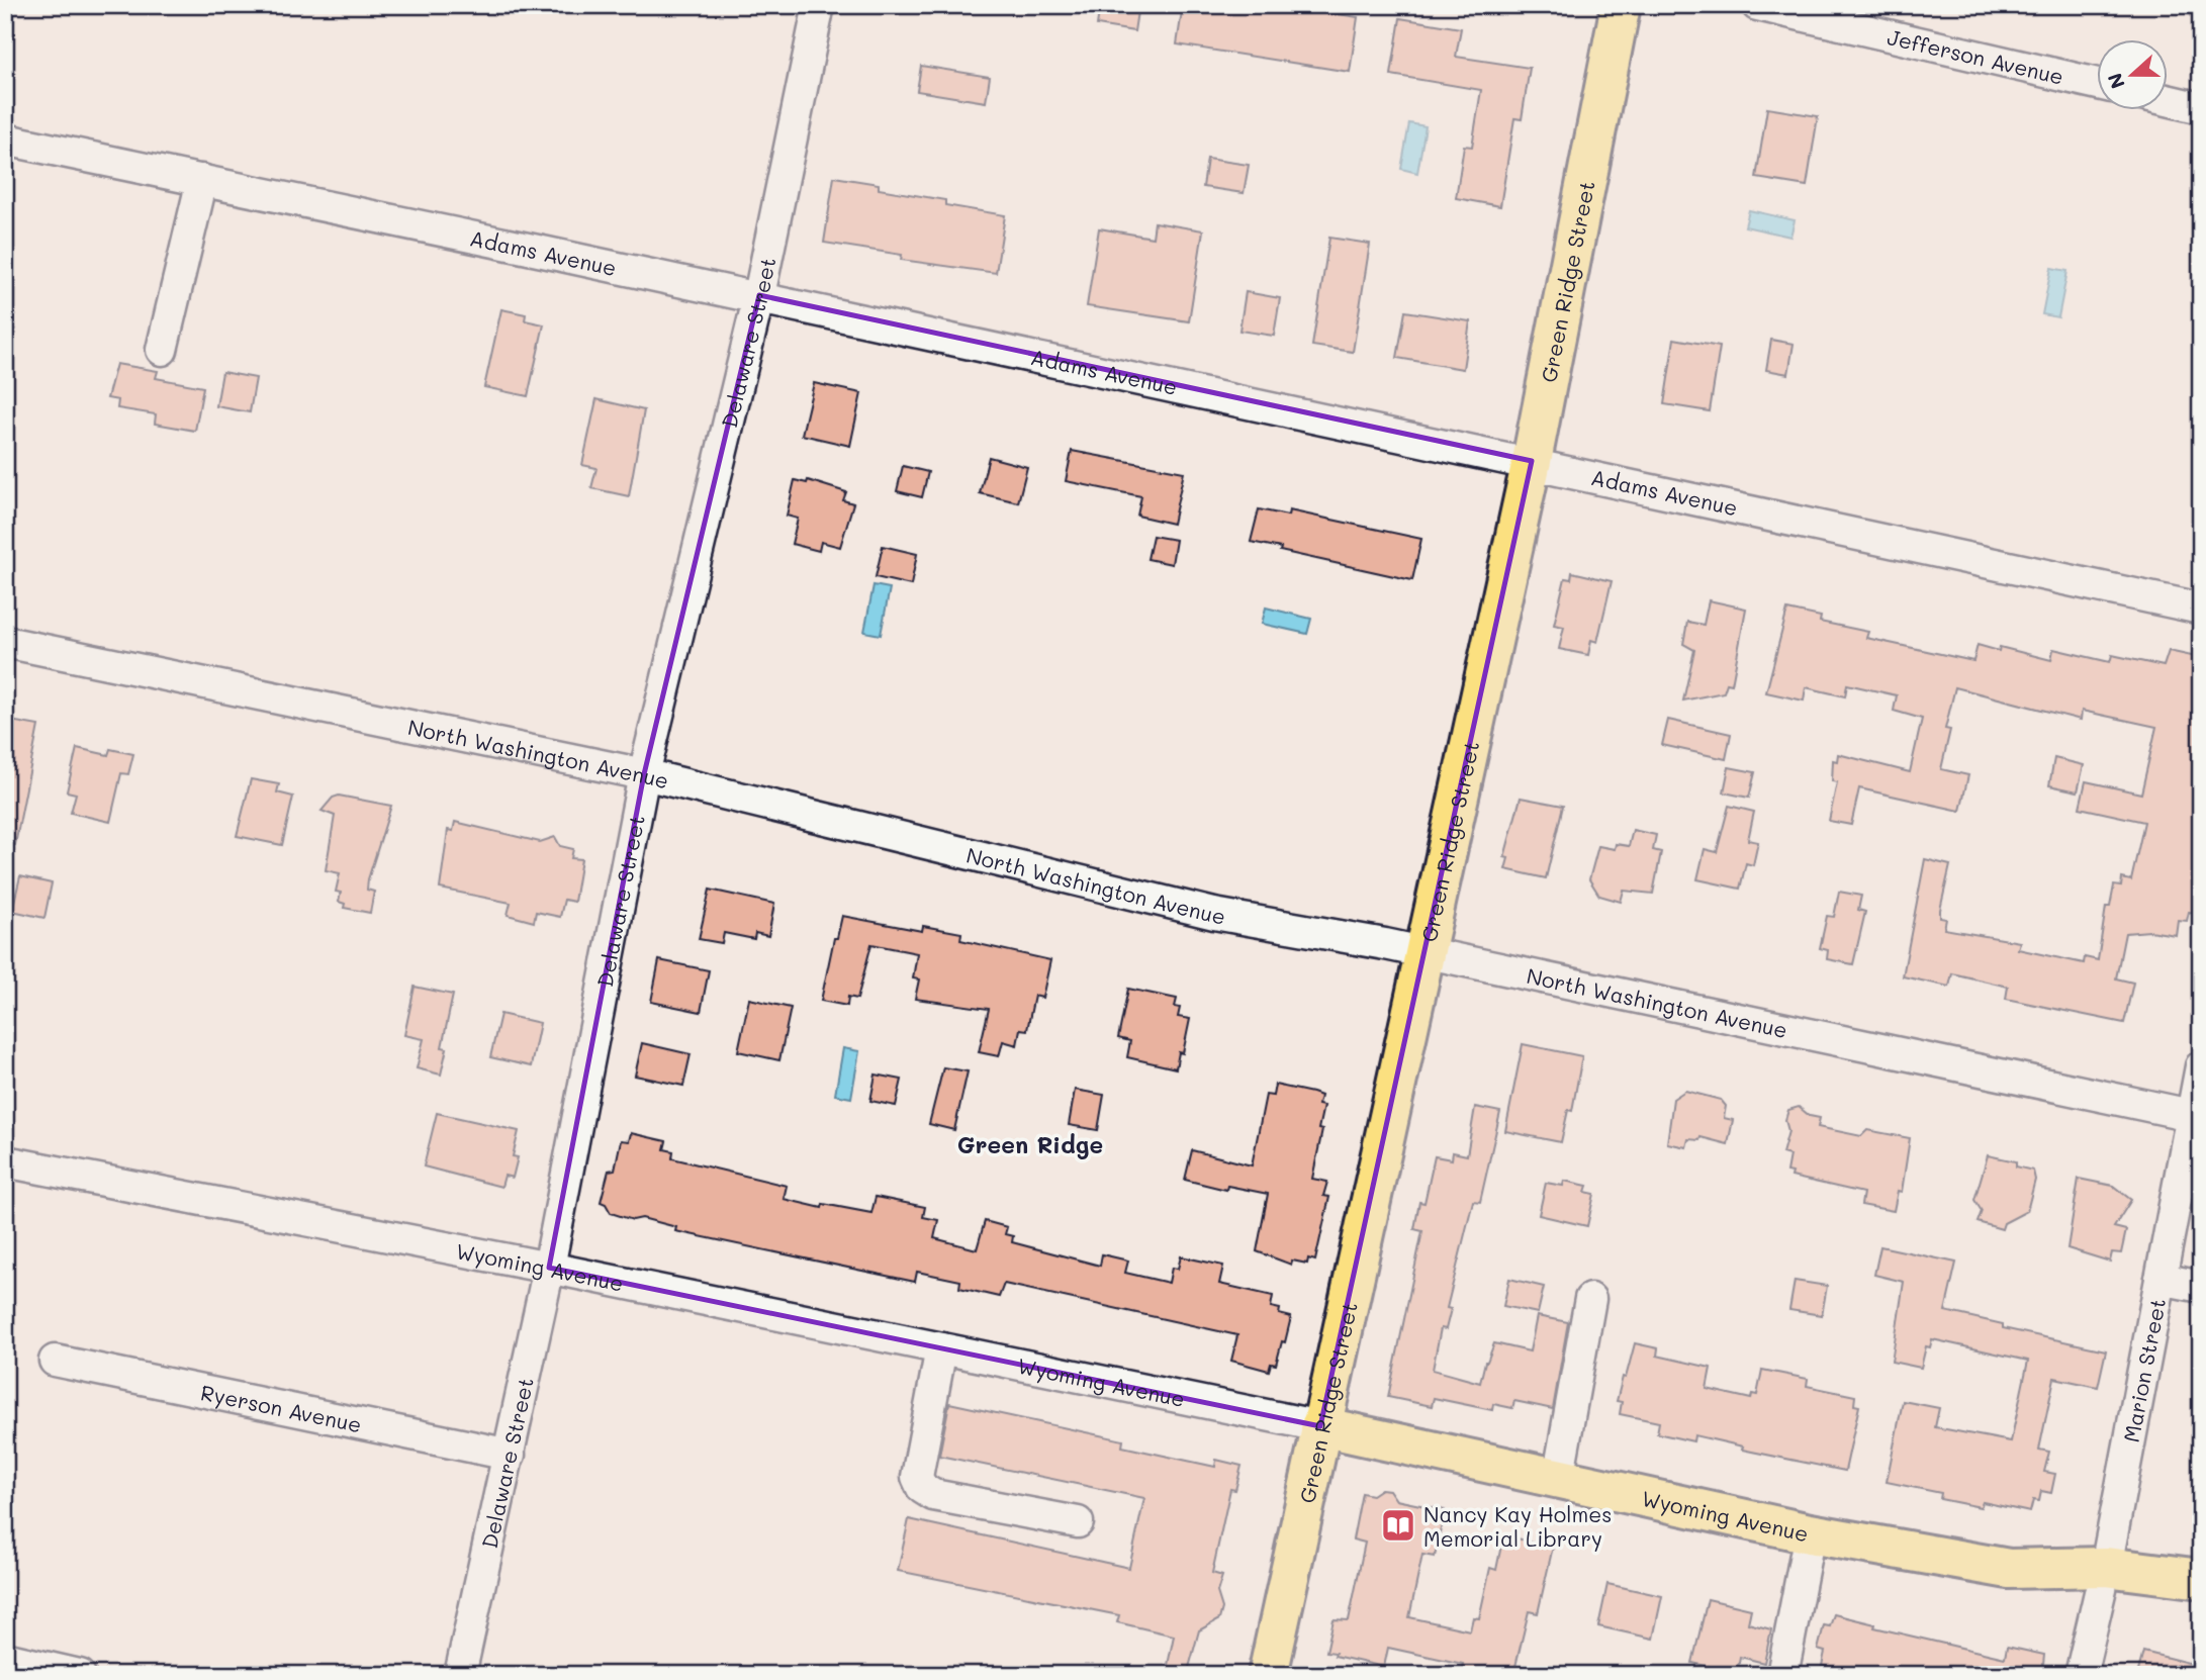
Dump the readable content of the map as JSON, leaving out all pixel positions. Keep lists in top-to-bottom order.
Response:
{
  "streets": {
    "main road": ["Green Ridge Street", "Wyoming Avenue"],
    "street": [
      "Jefferson Avenue",
      "Adams Avenue",
      "Delaware Street",
      "North Washington Avenue",
      "Marion Street",
      "Ryerson Avenue"
    ]
  },
  "crossings": [
    ["Adams Avenue", "Green Ridge Street"],
    ["Adams Avenue", "Delaware Street"],
    ["Green Ridge Street", "North Washington Avenue"],
    ["Green Ridge Street", "Wyoming Avenue"],
    ["Delaware Street", "North Washington Avenue"],
    ["Delaware Street", "Wyoming Avenue"],
    ["Delaware Street", "Ryerson Avenue"],
    ["North Washington Avenue", "Marion Street"],
    ["Wyoming Avenue", "Marion Street"]
  ],
  "districts": ["Green Ridge"],
  "places": {
    "library": ["Nancy Kay Holmes Memorial Library"]
  },
  "north": "left"
}
